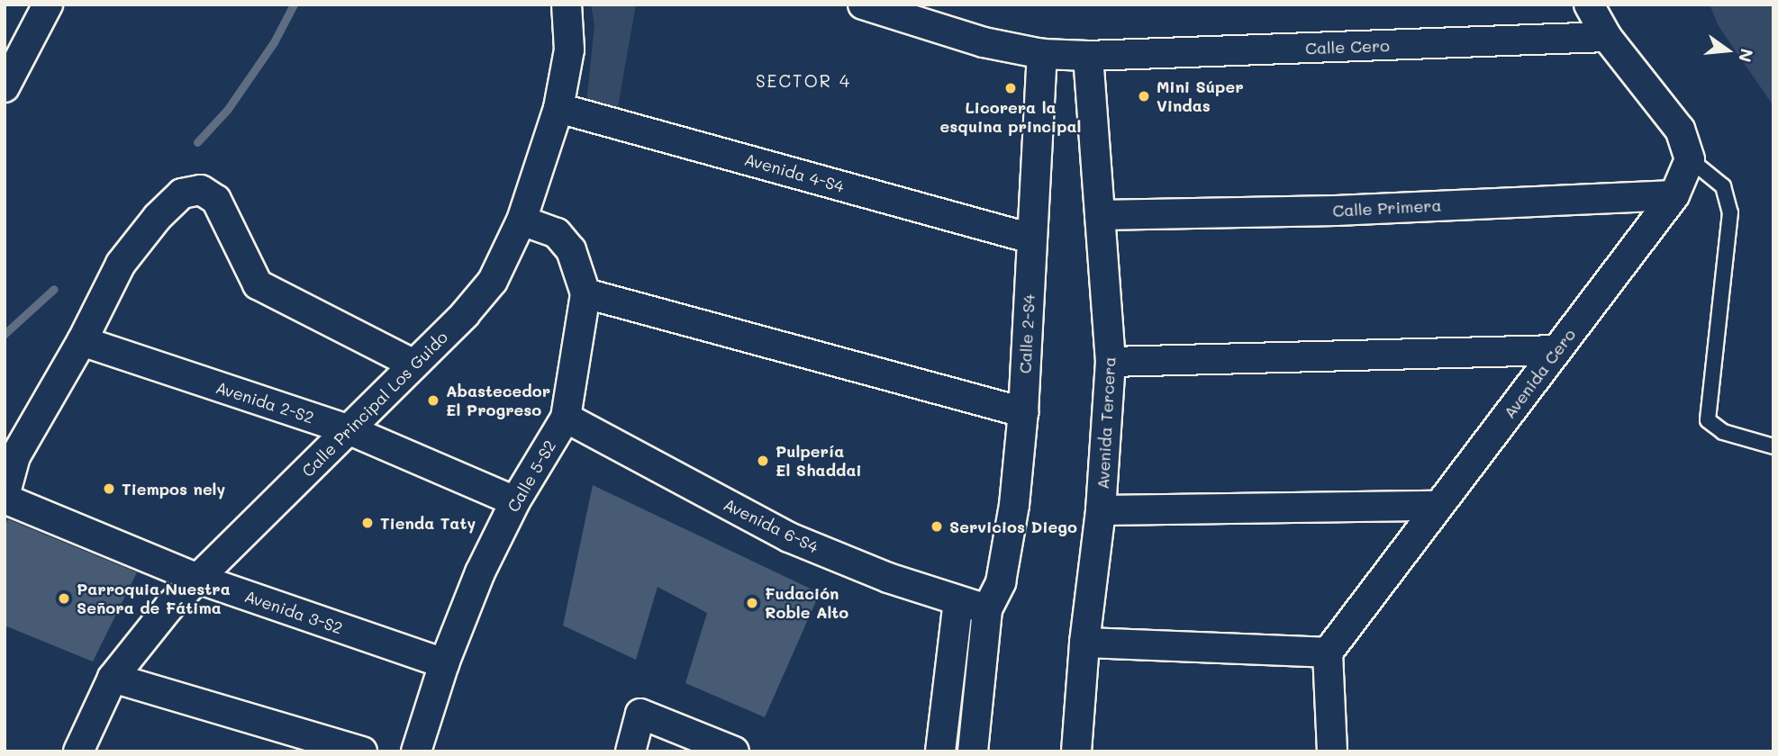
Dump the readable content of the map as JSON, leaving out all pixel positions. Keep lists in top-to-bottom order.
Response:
{
  "streets": {
    "street": [
      "Calle Cero",
      "Avenida 4-S4",
      "Calle Primera",
      "Calle 2-S4",
      "Avenida Cero",
      "Avenida 2-S2",
      "Calle Principal Los Guido",
      "Avenida Tercera",
      "Calle 5-S2",
      "Avenida 6-S4",
      "Avenida 3-S2"
    ]
  },
  "crossings": [
    ["Calle Cero", "Calle 2-S4"],
    ["Calle Cero", "Avenida Tercera"],
    ["Avenida 4-S4", "Calle 2-S4"],
    ["Avenida 4-S4", "Calle Principal Los Guido"],
    ["Calle Primera", "Avenida Cero"],
    ["Calle Primera", "Avenida Tercera"],
    ["Calle 2-S4", "Avenida 6-S4"],
    ["Avenida 2-S2", "Calle Principal Los Guido"],
    ["Avenida 2-S2", "Calle 5-S2"],
    ["Calle Principal Los Guido", "Calle 5-S2"],
    ["Calle Principal Los Guido", "Avenida 3-S2"],
    ["Calle 5-S2", "Avenida 6-S4"],
    ["Calle 5-S2", "Avenida 3-S2"]
  ],
  "districts": ["SECTOR 4"],
  "places": [
    "Licorera la esquina principal",
    "Mini Súper Vindas",
    "Abastecedor El Progreso",
    "Pulpería El Shaddai",
    "Tiempos nely",
    "Tienda Taty",
    "Servicios Diego",
    "Parroquia Nuestra Señora de Fátima",
    "Fudación Roble Alto"
  ],
  "north": "right"
}
